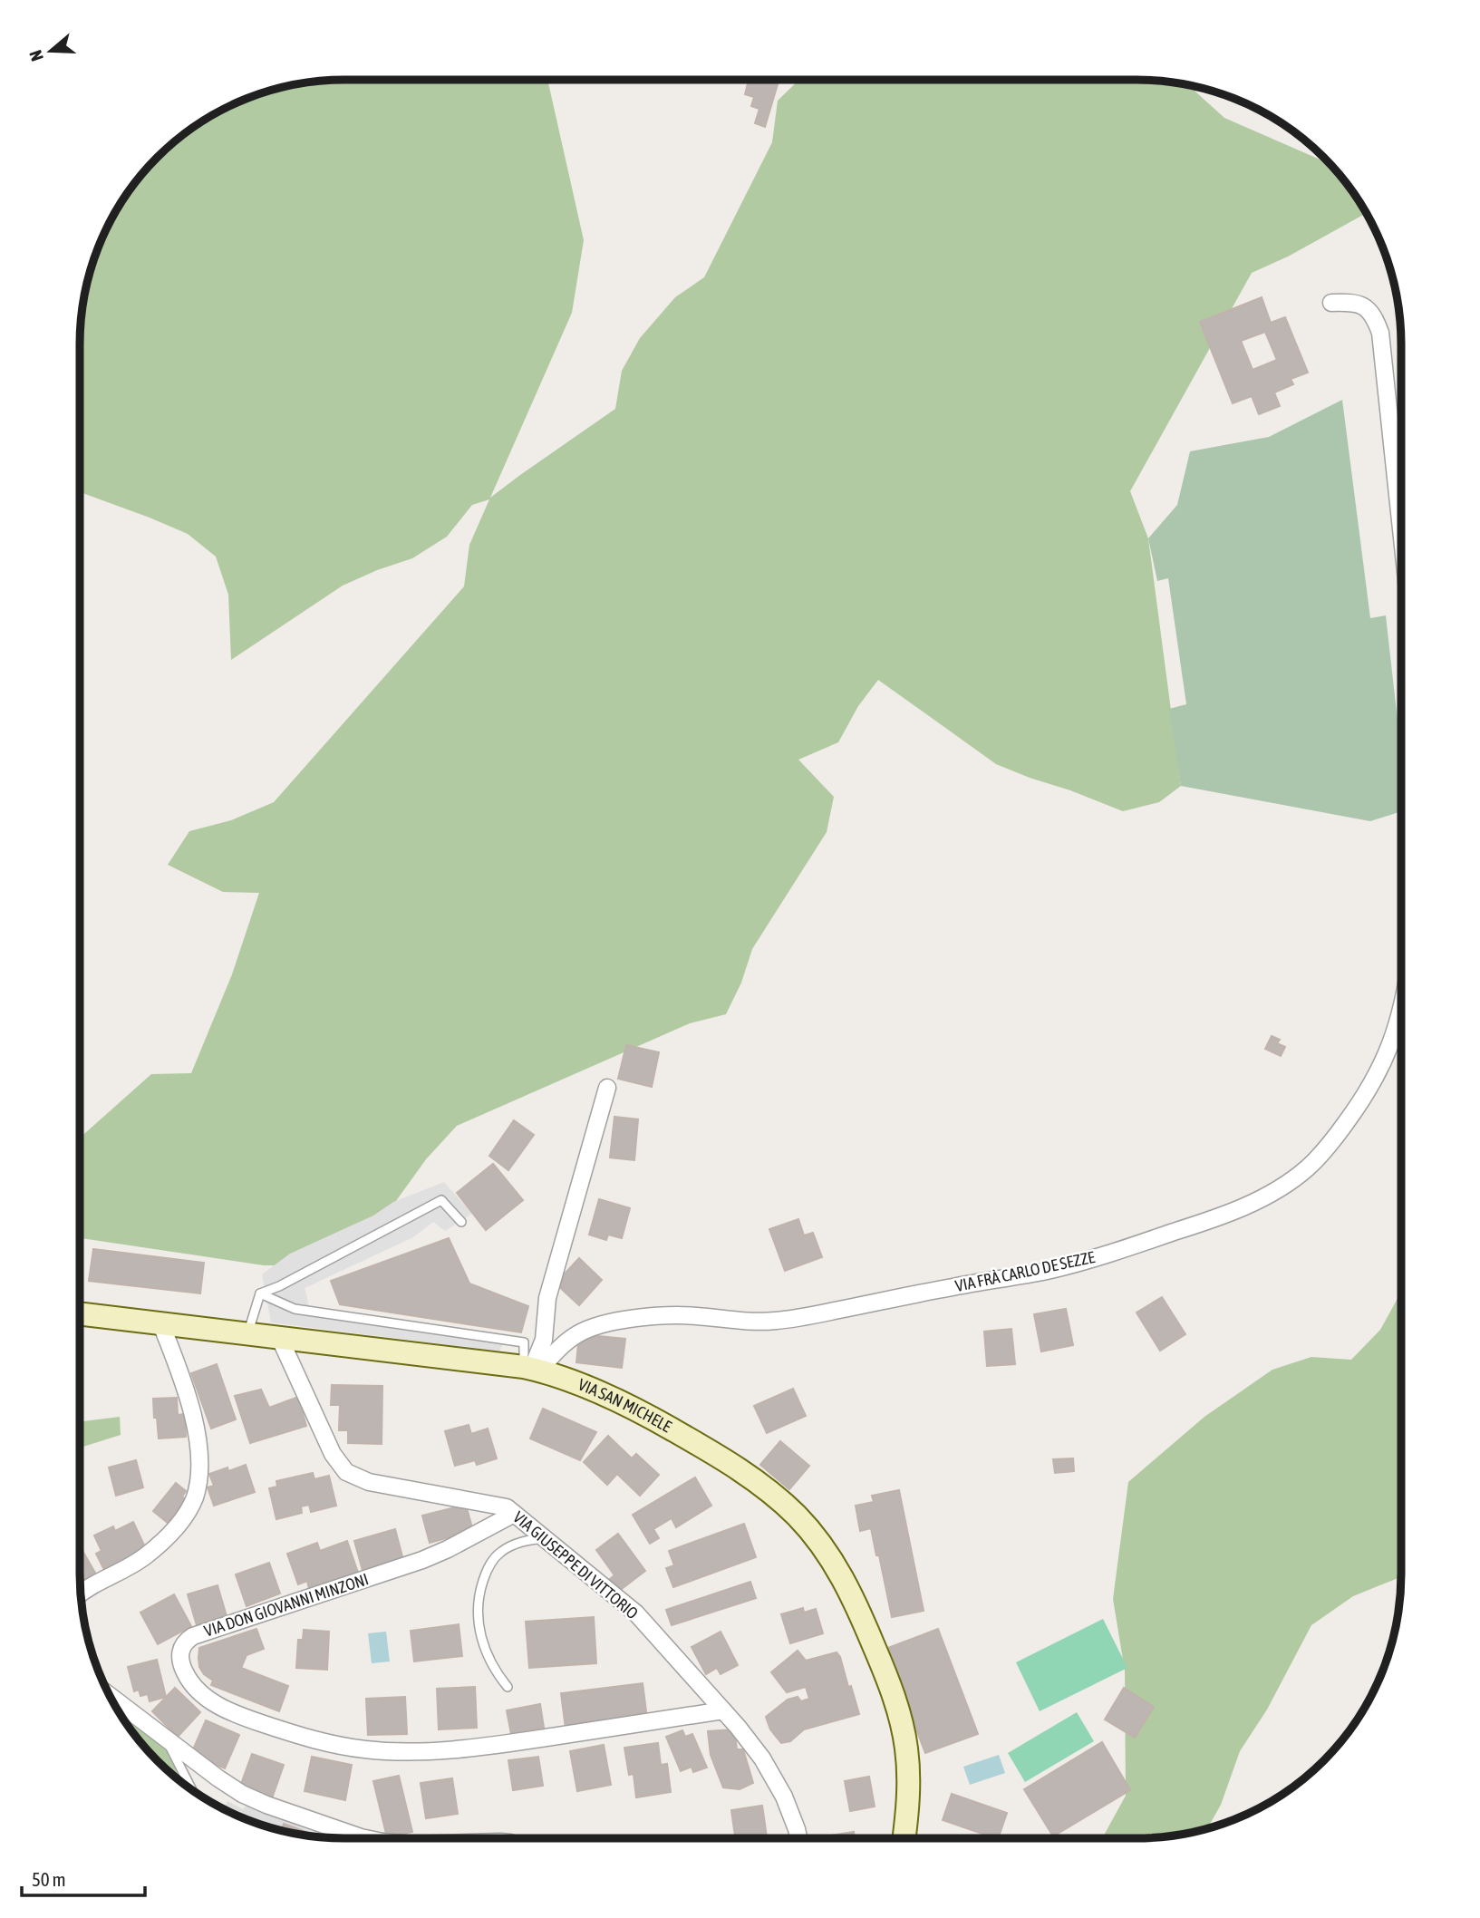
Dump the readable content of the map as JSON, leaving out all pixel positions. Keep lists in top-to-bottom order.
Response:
{
  "streets": {
    "main road": ["VIA SAN MICHELE"],
    "street": ["VIA FRÀ CARLO DE SEZZE", "VIA GIUSEPPE DI VITTORIO", "VIA DON GIOVANNI MINZONI"]
  },
  "crossings": [
    ["VIA FRÀ CARLO DE SEZZE", "VIA SAN MICHELE"],
    ["VIA SAN MICHELE", "VIA GIUSEPPE DI VITTORIO"],
    ["VIA GIUSEPPE DI VITTORIO", "VIA DON GIOVANNI MINZONI"]
  ],
  "scale_bar": "50 m",
  "north": "left"
}
